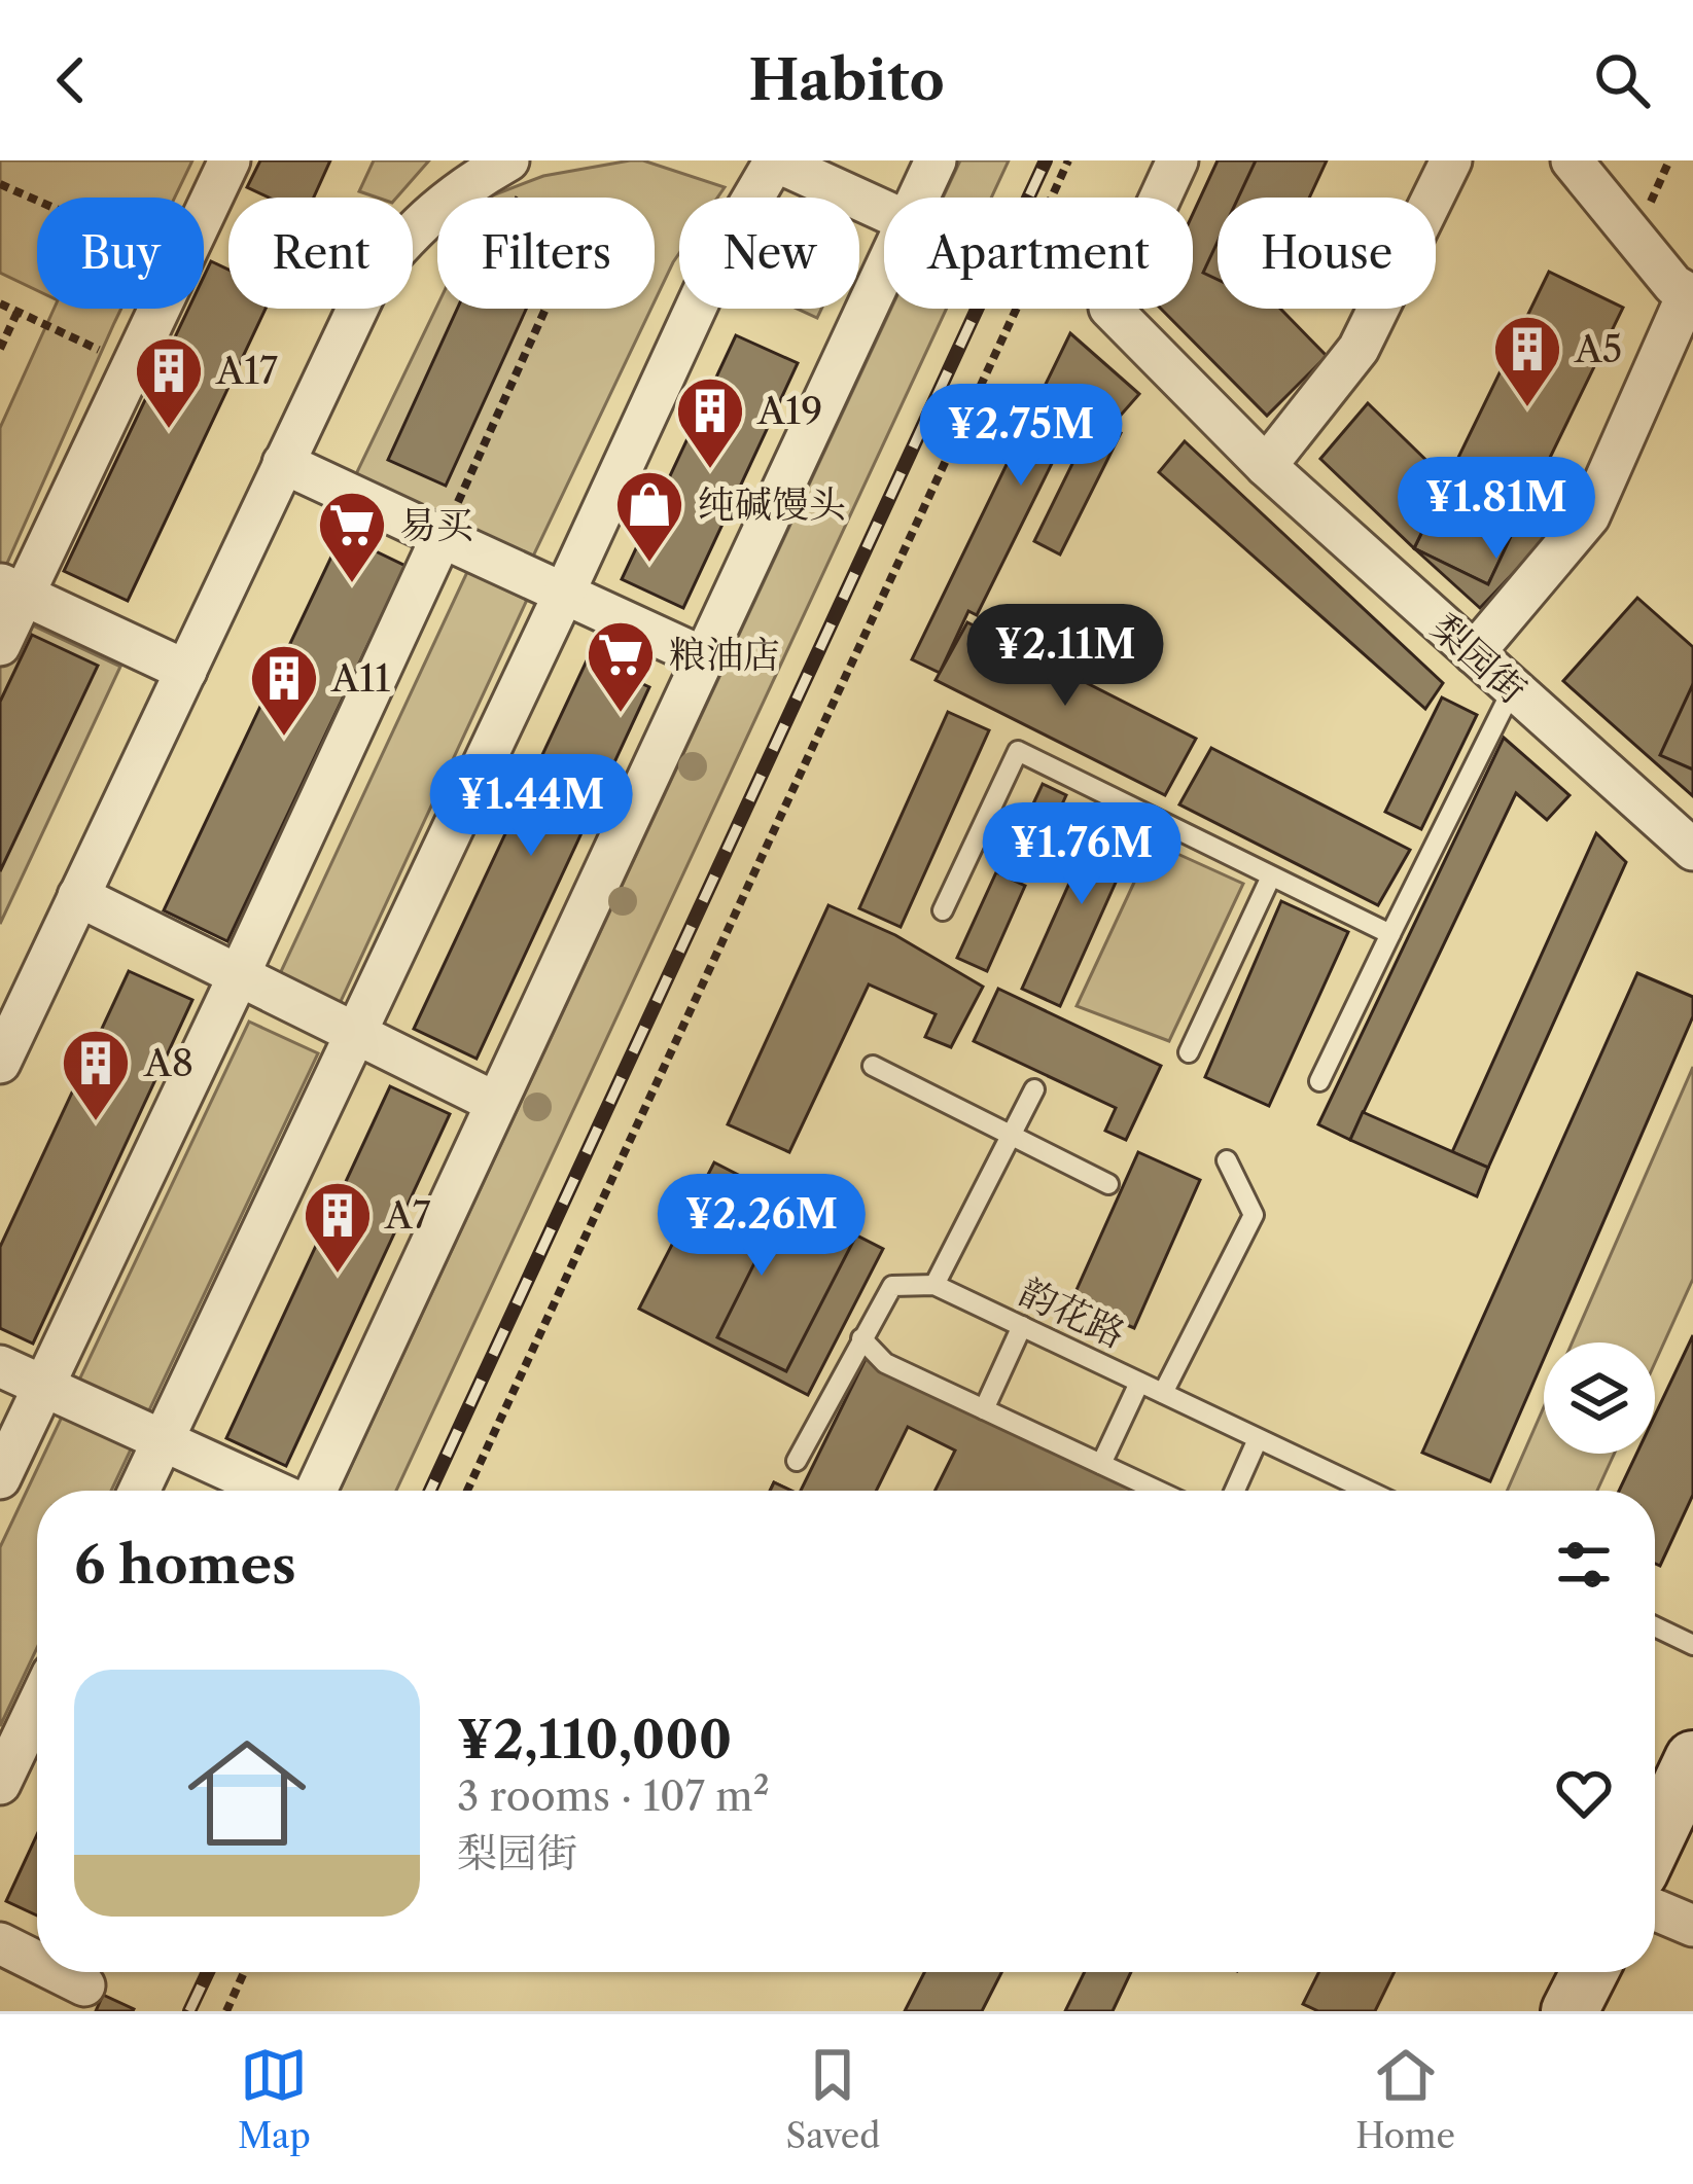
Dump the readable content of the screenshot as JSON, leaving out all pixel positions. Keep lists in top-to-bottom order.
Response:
{
  "streets": {
    "street": ["梨园街"],
    "lane": ["韵花路"]
  },
  "places": {
    "building": [
      "A5",
      "A17",
      "A19",
      "A11",
      "A8",
      "A7"
    ],
    "shop": ["纯碱馒头"],
    "supermarket": ["易买", "粮油店"]
  },
  "page": {
    "header": "Habito",
    "chip": [
      "Buy",
      "Rent",
      "Filters",
      "New",
      "Apartment",
      "House"
    ],
    "price": [
      "¥2.75M",
      "¥1.81M",
      "¥2.11M",
      "¥1.44M",
      "¥1.76M",
      "¥2.26M"
    ],
    "heading": "6 homes",
    "list": [
      {
        "name": "¥2,110,000",
        "note": "3 rooms · 107 m² · 梨园街"
      }
    ],
    "tabs": ["Map", "Saved", "Home"]
  }
}
